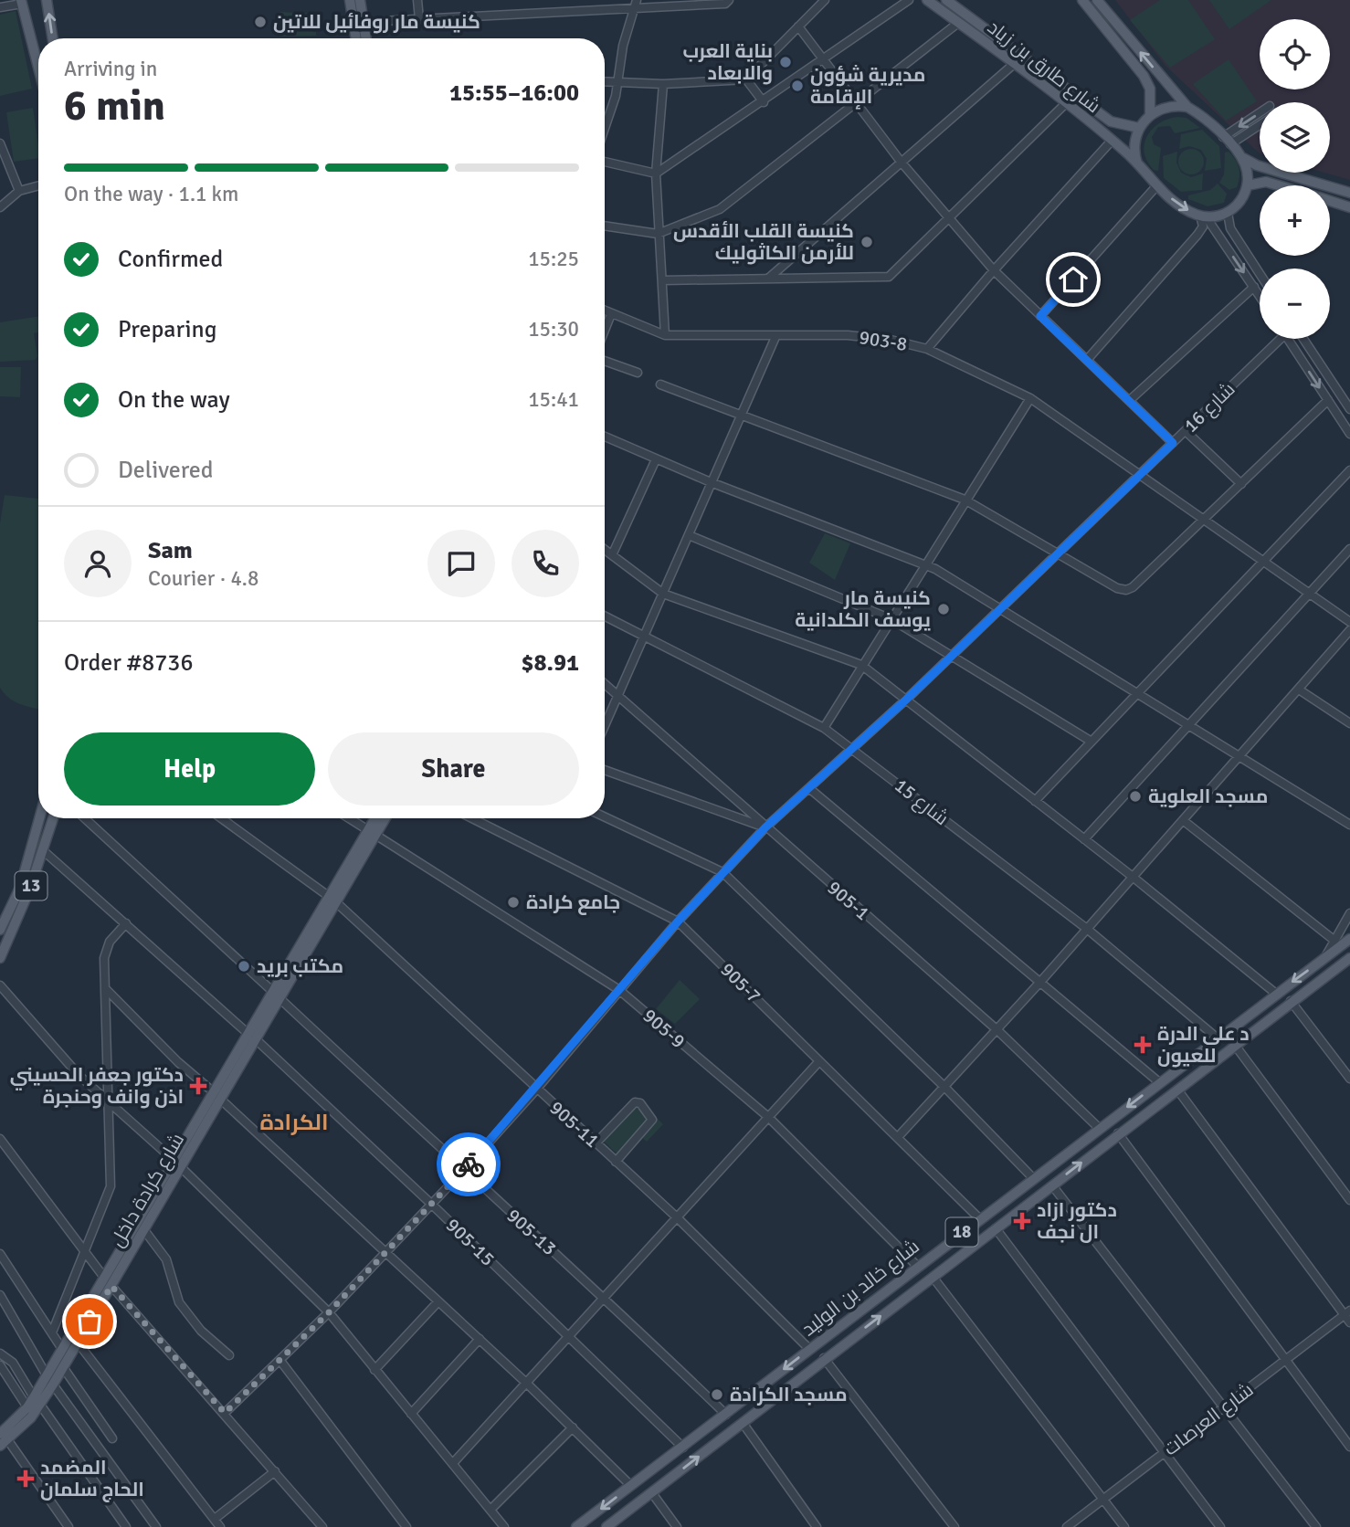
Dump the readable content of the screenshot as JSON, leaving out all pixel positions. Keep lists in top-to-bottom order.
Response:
{
  "streets": {
    "main road": [
      "شارع طارق بن زياد",
      "13",
      "شارع كرادة داخل",
      "18",
      "شارع خالد بن الوليد"
    ],
    "street": [
      "903-8",
      "شارع 16",
      "شارع 15",
      "905-1",
      "905-7",
      "905-9",
      "905-11",
      "905-13",
      "905-15",
      "شارع العرصات"
    ]
  },
  "crossings": [
    ["903-8", "شارع 16"],
    ["شارع 16", "شارع 15"],
    ["شارع 16", "905-1"],
    ["شارع 16", "905-7"],
    ["شارع 16", "905-9"],
    ["شارع 16", "905-11"],
    ["شارع 16", "905-13"],
    ["شارع 16", "905-15"],
    ["شارع 15", "شارع خالد بن الوليد"],
    ["13", "905-15"],
    ["905-1", "شارع خالد بن الوليد"],
    ["905-7", "شارع خالد بن الوليد"],
    ["905-9", "شارع كرادة داخل"],
    ["905-9", "شارع خالد بن الوليد"],
    ["905-11", "شارع كرادة داخل"],
    ["905-11", "شارع خالد بن الوليد"],
    ["شارع كرادة داخل", "905-13"],
    ["شارع كرادة داخل", "905-15"],
    ["905-13", "شارع خالد بن الوليد"],
    ["905-15", "شارع خالد بن الوليد"]
  ],
  "districts": ["الكرادة"],
  "places": {
    "other": [
      "كنيسة مار روفائيل للاتين",
      "بناية العرب والابعاد",
      "مديرية شؤون الإقامة",
      "كنيسة القلب الأقدس للأرمن الكاثوليك",
      "كنيسة مار يوسف الكلدانية",
      "مسجد العلوية",
      "جامع كرادة",
      "مكتب بريد",
      "مسجد الكرادة"
    ],
    "health": [
      "د علي الدرة للعيون",
      "دكتور جعفر الحسيني اذن وانف وحنجرة",
      "دكتور ازاد ال نجف",
      "المضمد الحاج سلمان"
    ]
  },
  "page": {
    "map_buttons": ["+", "−"],
    "heading": ["6 min", "Arriving in", "15:55–16:00"],
    "panel": [
      "Sam",
      "Courier · 4.8",
      "Order #8736",
      "$8.91"
    ],
    "bar": "On the way · 1.1 km",
    "list": [
      ["Confirmed", "15:25"],
      ["Preparing", "15:30"],
      ["On the way", "15:41"],
      "Delivered"
    ],
    "buttons": ["Help", "Share"]
  }
}
